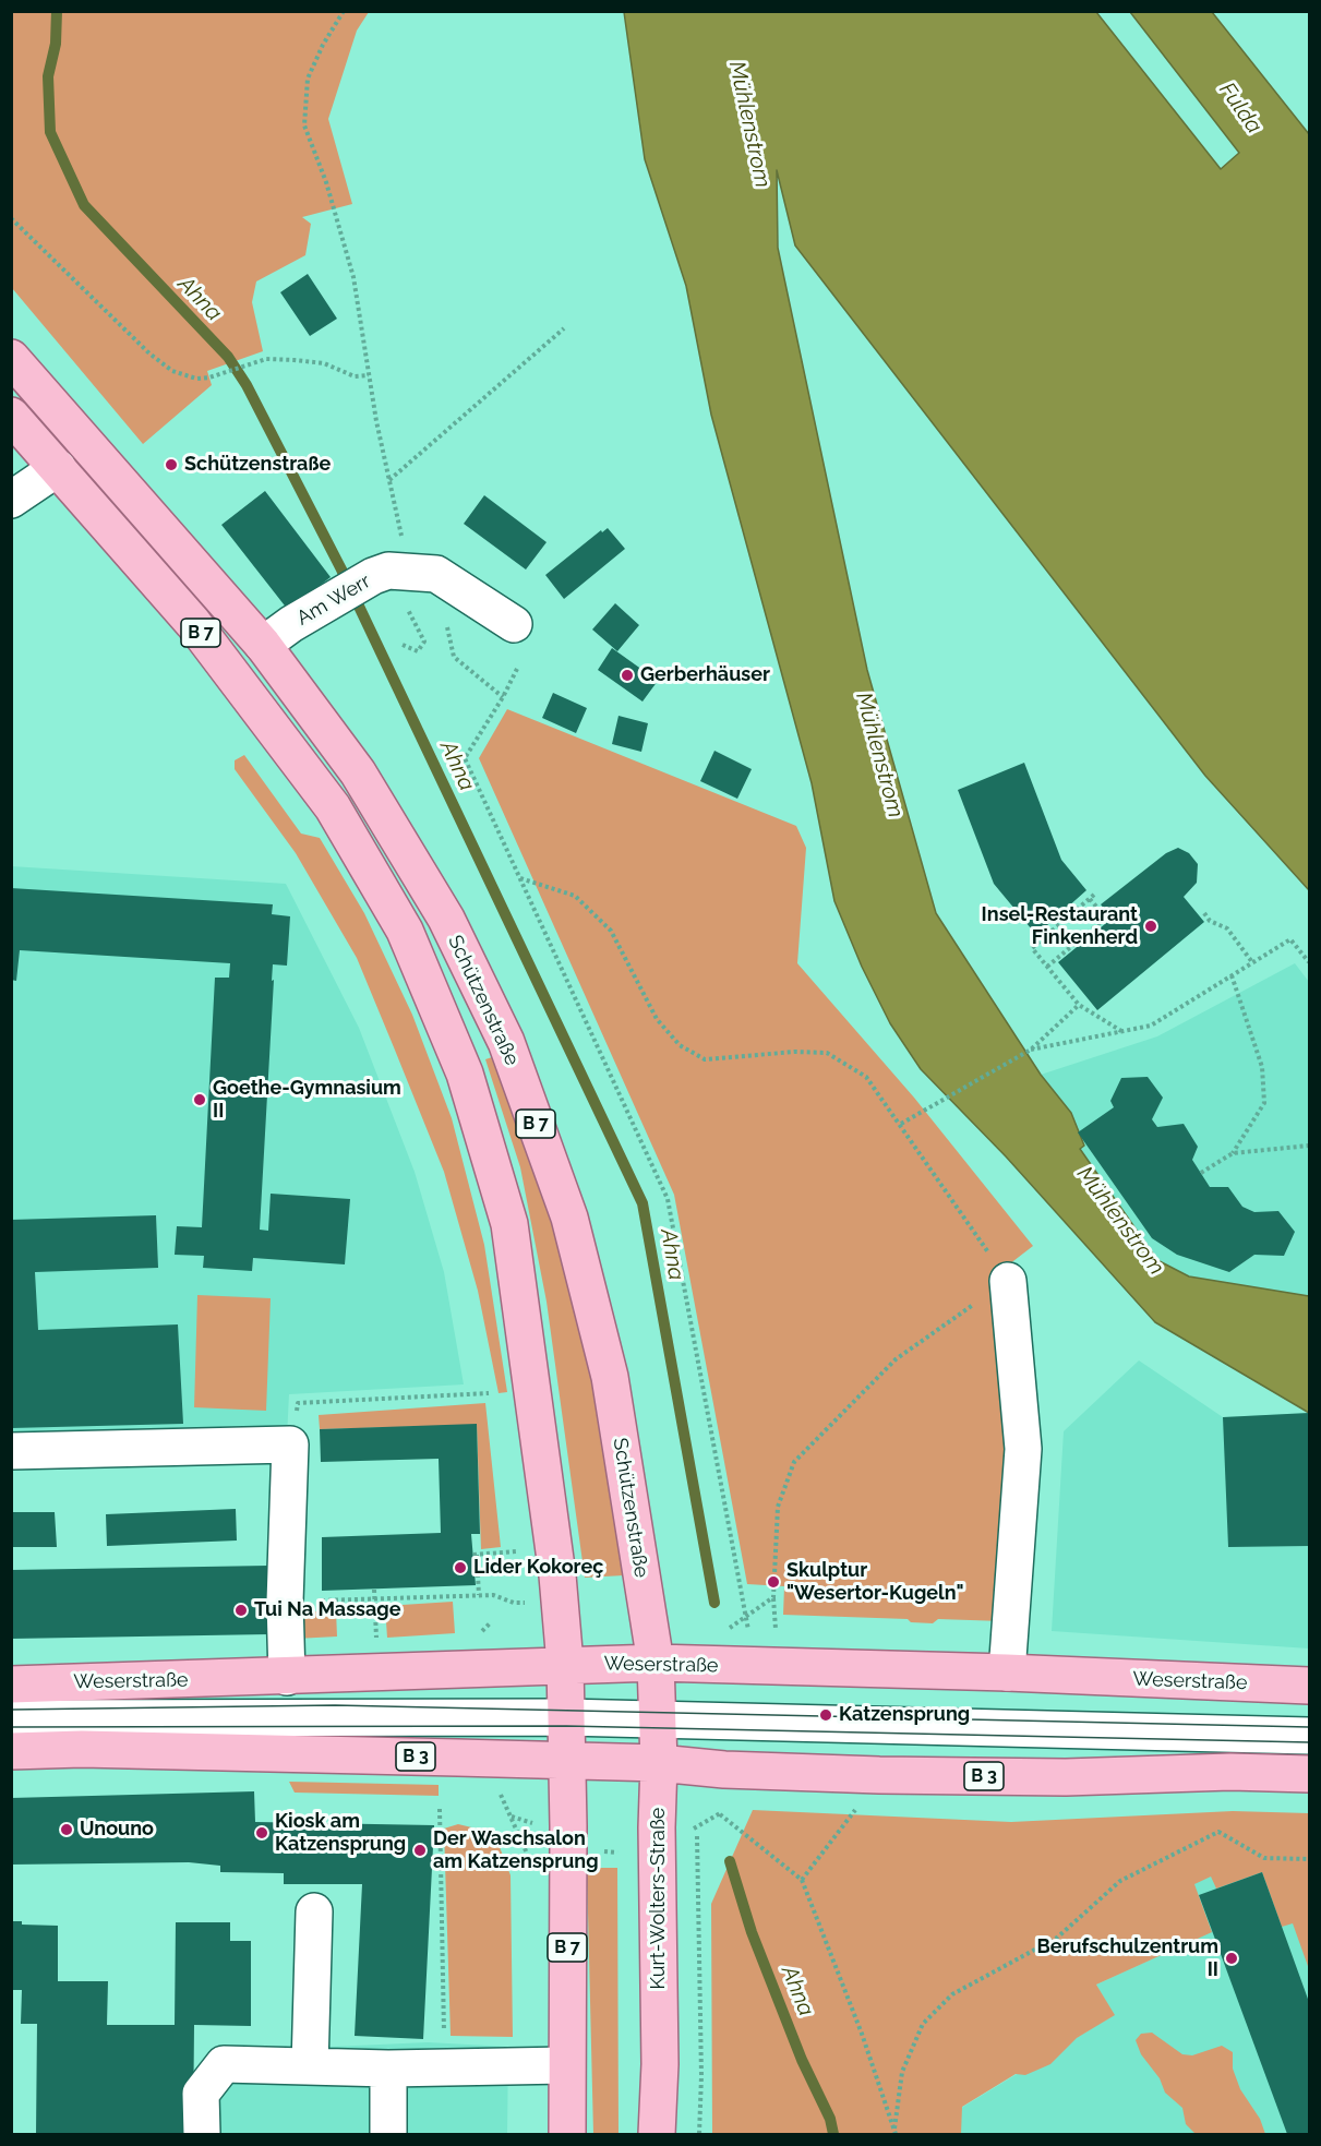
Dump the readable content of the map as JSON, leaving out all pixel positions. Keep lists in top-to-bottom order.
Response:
{
  "streets": {
    "main road": [
      "B 7",
      "Schützenstraße",
      "Weserstraße",
      "B 3",
      "Kurt-Wolters-Straße"
    ],
    "street": ["Am Werr"]
  },
  "crossings": [
    ["Am Werr", "Schützenstraße"],
    ["B 7", "Weserstraße"],
    ["B 7", "B 3"],
    ["Schützenstraße", "Weserstraße"],
    ["Schützenstraße", "Kurt-Wolters-Straße"],
    ["Weserstraße", "Kurt-Wolters-Straße"],
    ["B 3", "Kurt-Wolters-Straße"]
  ],
  "water": ["Fulda", "Mühlenstrom", "Ahna"],
  "places": [
    "Schützenstraße",
    "Gerberhäuser",
    "Insel-Restaurant Finkenherd",
    "Goethe-Gymnasium II",
    "Lider Kokoreç",
    "Skulptur \"Wesertor-Kugeln\"",
    "Tui Na Massage",
    "Katzensprung",
    "Unouno",
    "Kiosk am Katzensprung",
    "Der Waschsalon am Katzensprung",
    "Berufschulzentrum II"
  ]
}
